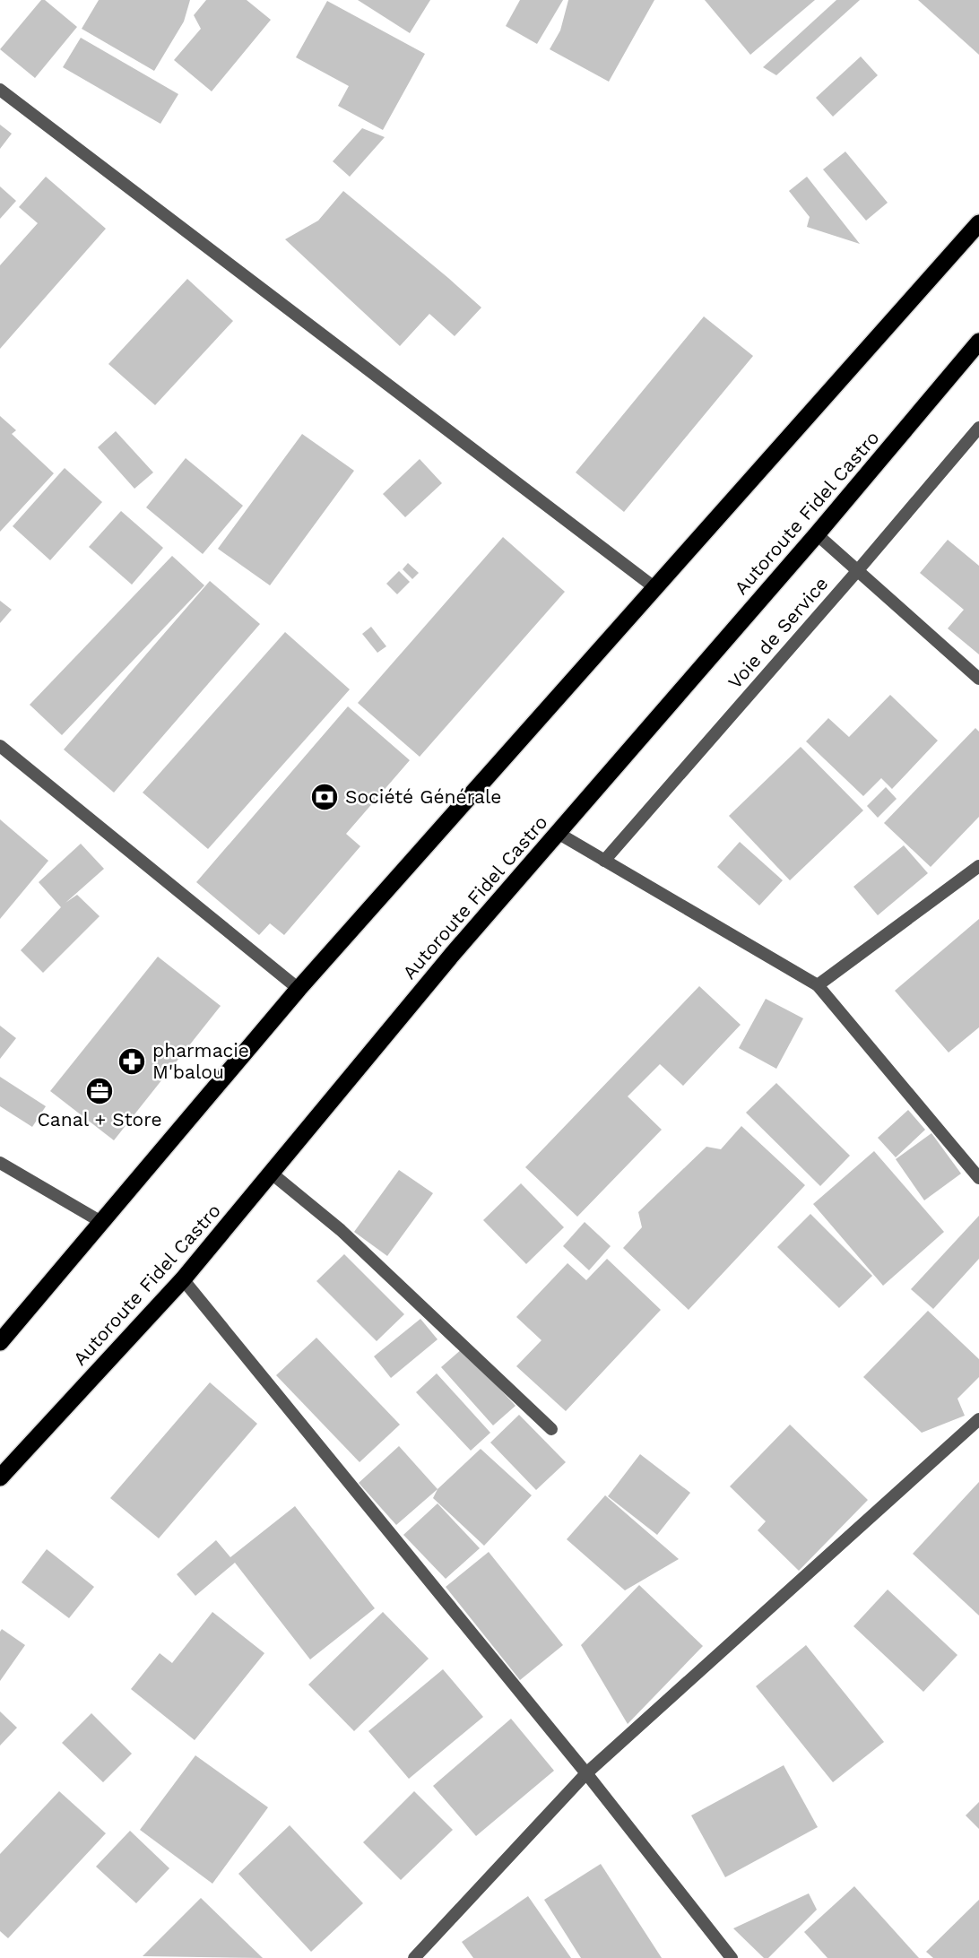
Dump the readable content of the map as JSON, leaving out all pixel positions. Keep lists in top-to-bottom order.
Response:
{
  "streets": {
    "highway": ["Autoroute Fidel Castro"],
    "street": ["Voie de Service"]
  },
  "places": {
    "bank": ["Société Générale"],
    "pharmacy": ["pharmacie M'balou"],
    "office": ["Canal + Store"]
  }
}
